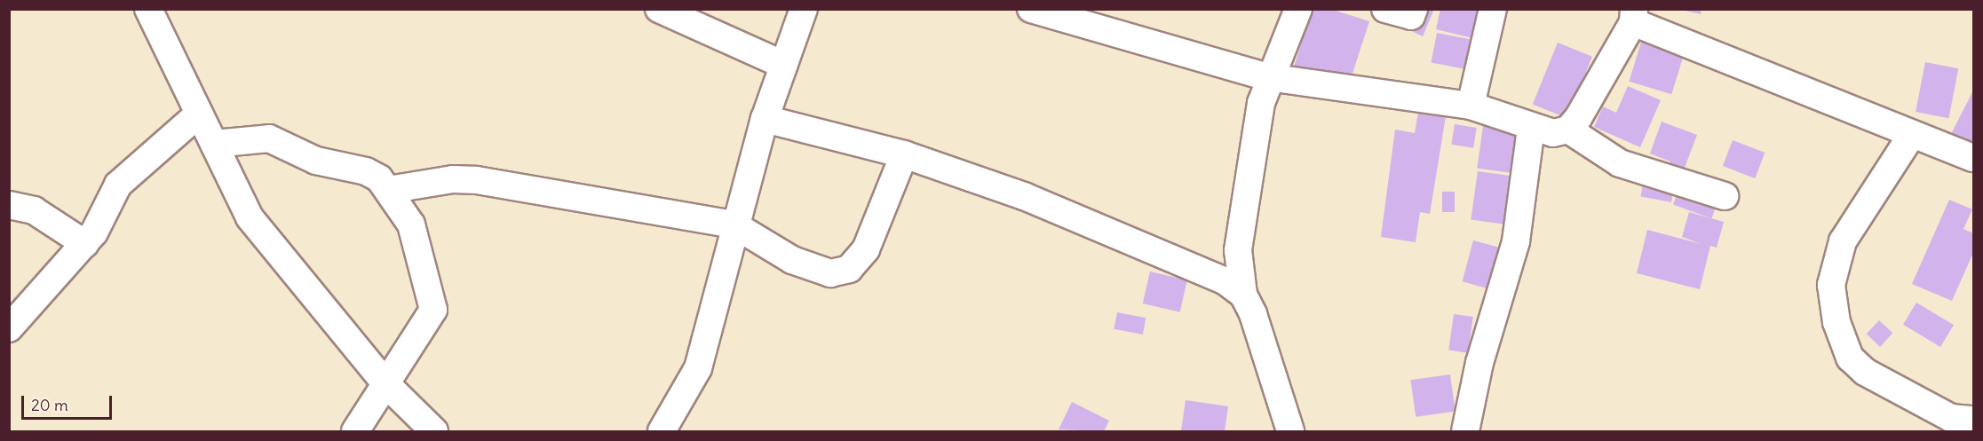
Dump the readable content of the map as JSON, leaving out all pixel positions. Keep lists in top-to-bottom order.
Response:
{
  "scale_bar": "20 m"
}
